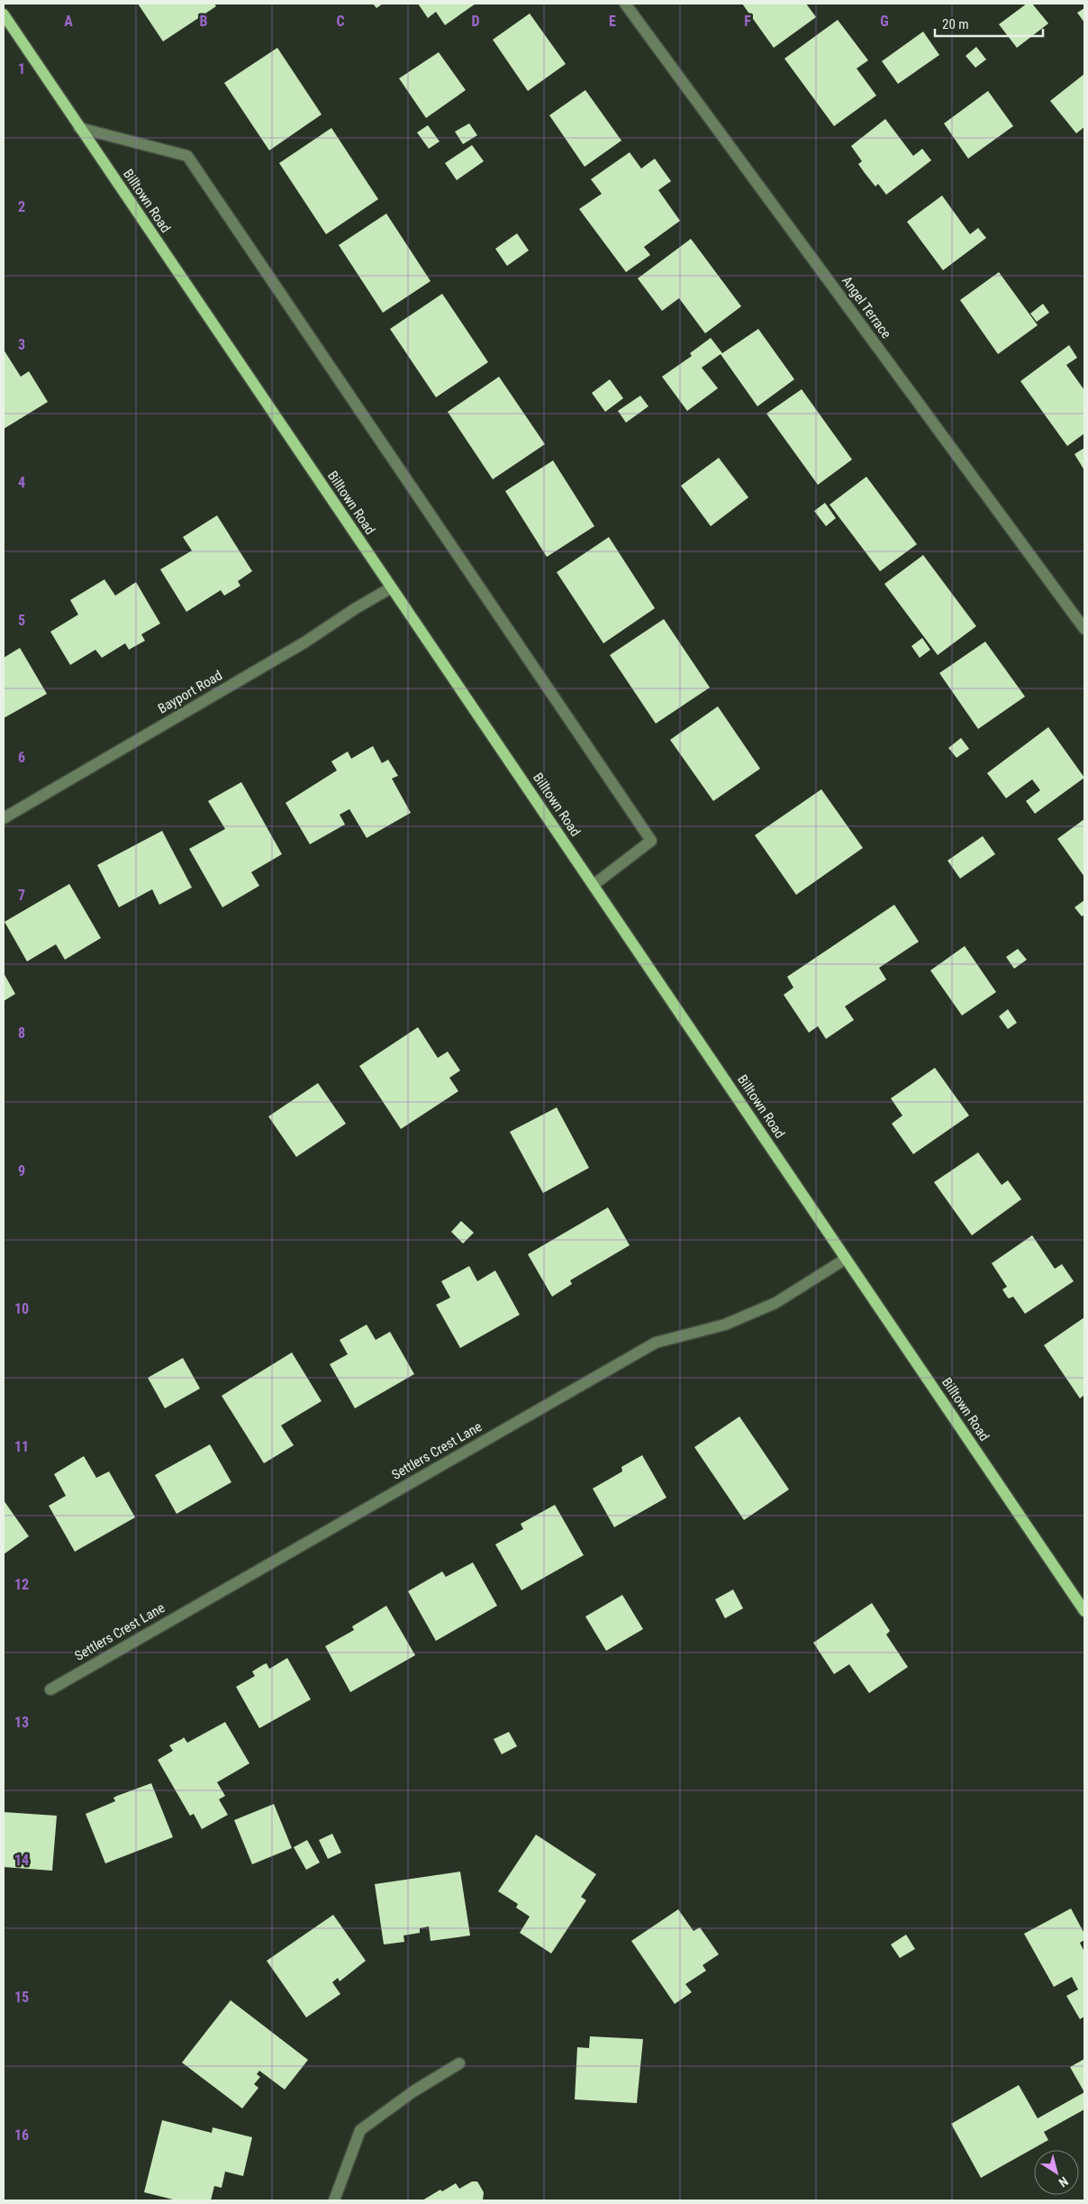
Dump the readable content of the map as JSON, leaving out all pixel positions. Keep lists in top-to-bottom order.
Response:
{
  "streets": {
    "main road": ["Billtown Road"],
    "street": ["Angel Terrace", "Bayport Road", "Settlers Crest Lane"]
  },
  "crossings": [
    ["Billtown Road", "Bayport Road"],
    ["Billtown Road", "Settlers Crest Lane"]
  ],
  "scale_bar": "20 m",
  "north": "bottom right",
  "grid": {
    "columns": [
      "A",
      "B",
      "C",
      "D",
      "E",
      "F",
      "G"
    ],
    "rows": [
      "1",
      "2",
      "3",
      "4",
      "5",
      "6",
      "7",
      "8",
      "9",
      "10",
      "11",
      "12",
      "13",
      "14",
      "15",
      "16"
    ]
  }
}
